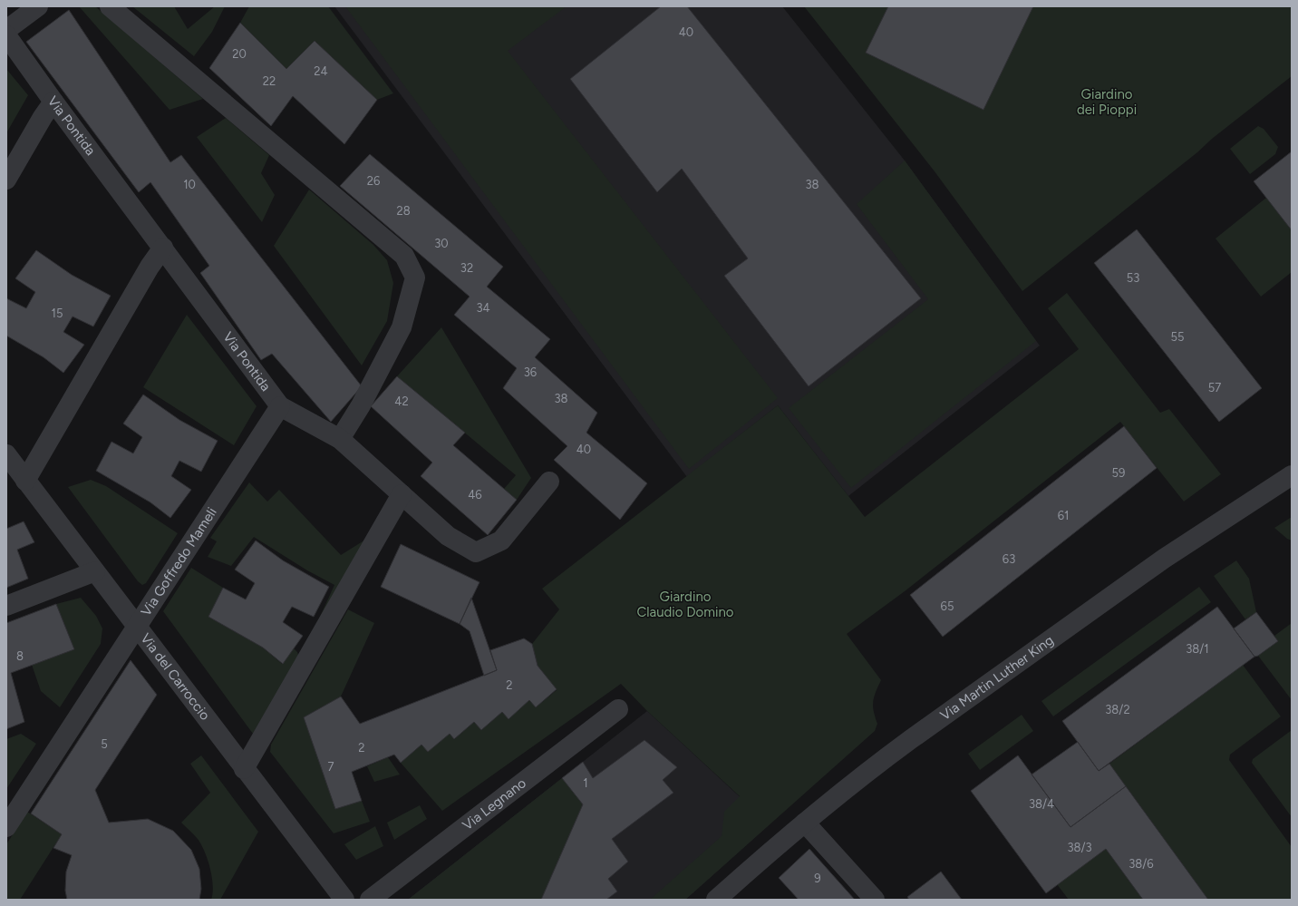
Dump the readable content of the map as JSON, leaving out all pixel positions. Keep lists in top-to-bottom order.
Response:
{
  "streets": {
    "street": [
      "Via Pontida",
      "Via Goffredo Mameli",
      "Via del Carroccio",
      "Via Martin Luther King",
      "Via Legnano"
    ]
  },
  "crossings": [
    ["Via Pontida", "Via Goffredo Mameli"],
    ["Via Goffredo Mameli", "Via del Carroccio"]
  ],
  "parks": ["Giardino dei Pioppi", "Giardino Claudio Domino"],
  "house_numbers": [
    "40",
    "20",
    "24",
    "22",
    "26",
    "10",
    "38",
    "28",
    "30",
    "32",
    "53",
    "34",
    "15",
    "55",
    "36",
    "57",
    "38",
    "42",
    "40",
    "59",
    "46",
    "61",
    "63",
    "65",
    "38/1",
    "8",
    "2",
    "38/2",
    "5",
    "2",
    "7",
    "1",
    "38/4",
    "38/3",
    "38/6",
    "9"
  ]
}
